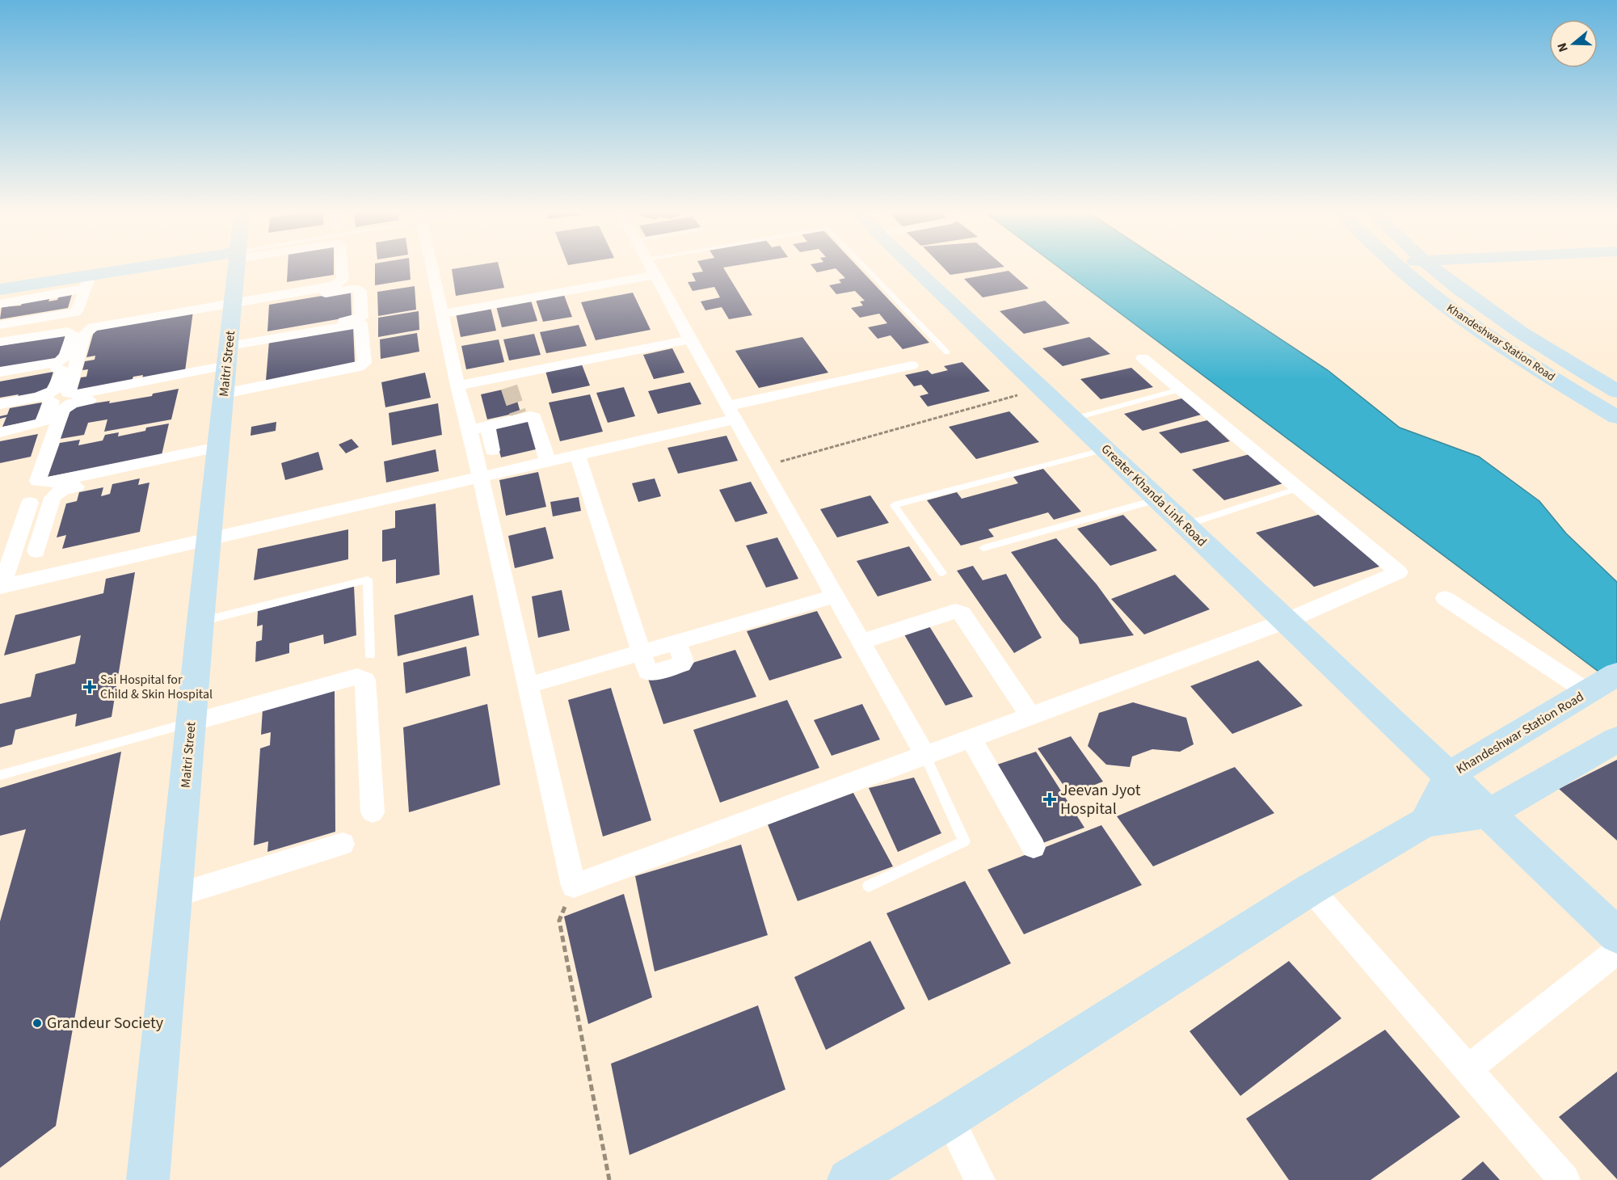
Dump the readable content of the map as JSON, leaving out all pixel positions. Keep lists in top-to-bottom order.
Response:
{
  "streets": {
    "street": ["Khandeshwar Station Road", "Maitri Street", "Greater Khanda Link Road"]
  },
  "crossings": [
    ["Khandeshwar Station Road", "Greater Khanda Link Road"]
  ],
  "places": {
    "health": ["Sai Hospital for Child & Skin Hospital", "Jeevan Jyot Hospital"],
    "other": ["Grandeur Society"]
  },
  "north": "left"
}
